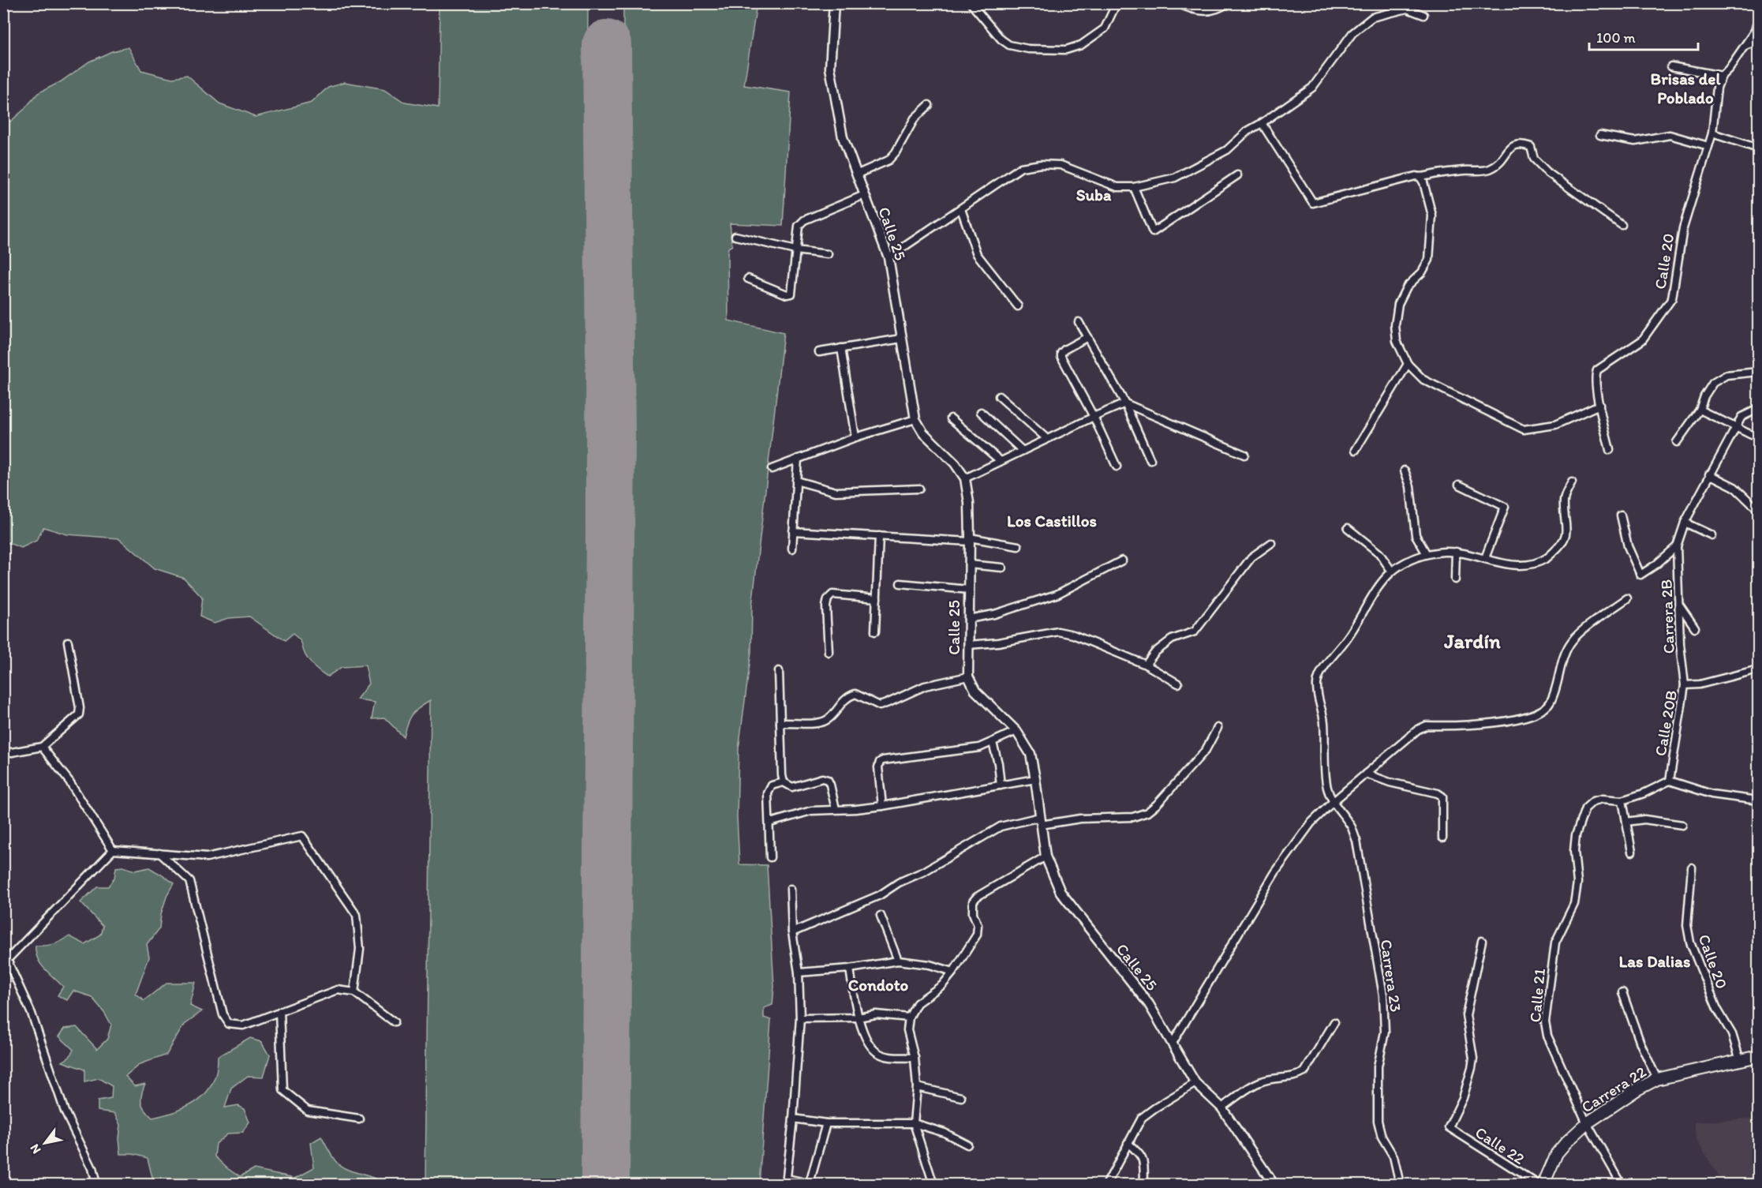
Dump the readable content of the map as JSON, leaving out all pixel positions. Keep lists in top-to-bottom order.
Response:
{
  "streets": {
    "main road": ["Carrera 22"],
    "street": [
      "Calle 25",
      "Calle 20",
      "Carrera 2B",
      "Calle 20B",
      "Carrera 23",
      "Calle 21",
      "Calle 22"
    ]
  },
  "crossings": [
    ["Calle 20", "Carrera 22"],
    ["Carrera 2B", "Calle 20B"],
    ["Calle 21", "Carrera 22"]
  ],
  "districts": [
    "Brisas del Poblado",
    "Suba",
    "Los Castillos",
    "Jardín",
    "Las Dalias",
    "Condoto"
  ],
  "scale_bar": "100 m",
  "north": "bottom left"
}
